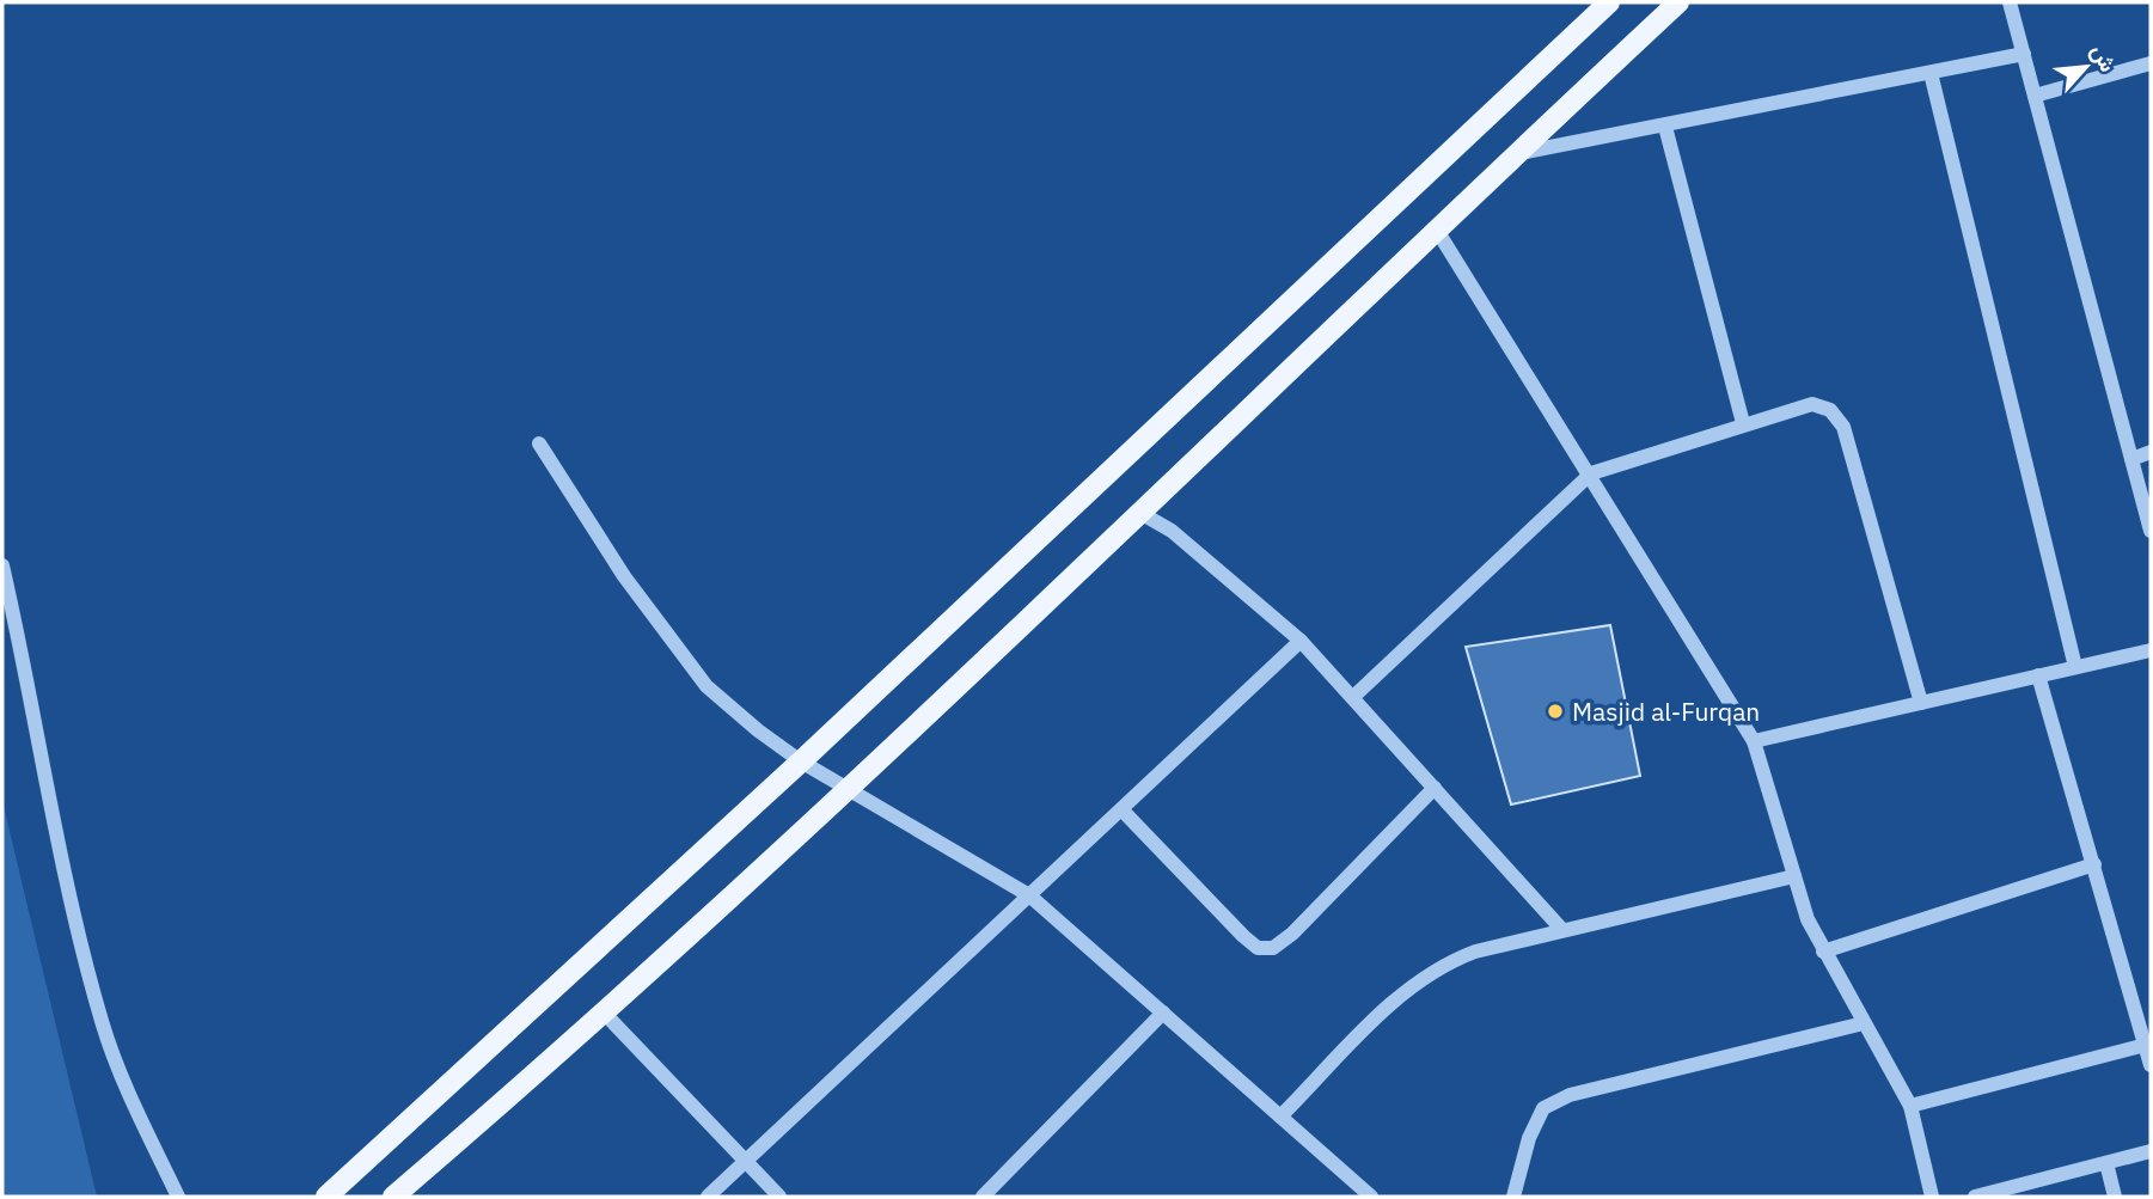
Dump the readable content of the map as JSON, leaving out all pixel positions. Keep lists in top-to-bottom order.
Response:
{
  "places": ["Masjid al-Furqan"],
  "north": "top right"
}
